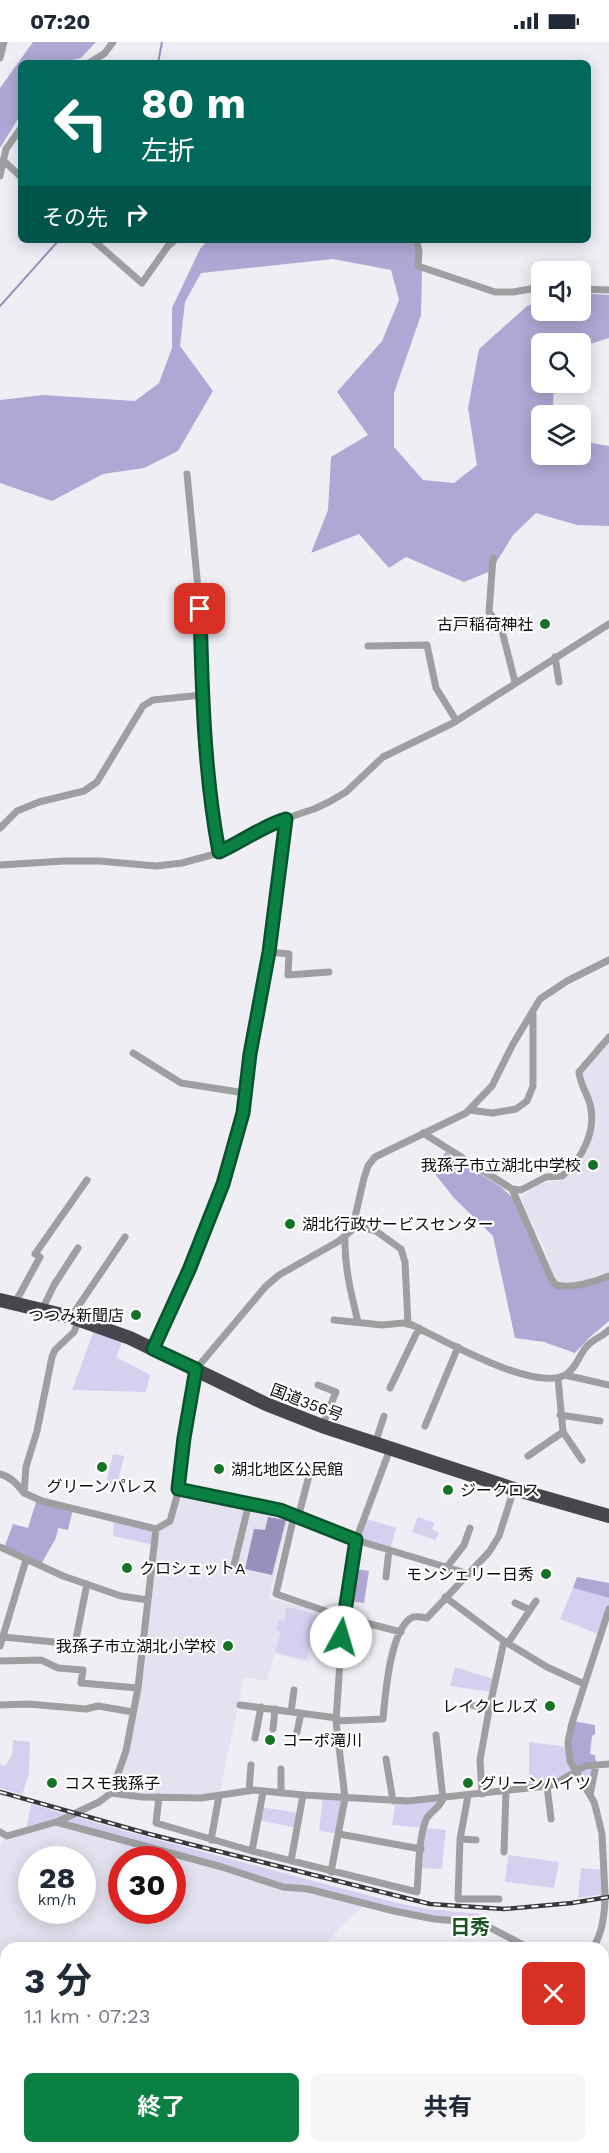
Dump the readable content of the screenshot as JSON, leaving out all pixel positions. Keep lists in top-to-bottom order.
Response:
{
  "streets": {
    "highway": ["国道356号"]
  },
  "districts": ["日秀"],
  "places": [
    "古戸稲荷神社",
    "我孫子市立湖北中学校",
    "湖北行政サービスセンター",
    "つつみ新聞店",
    "グリーンパレス",
    "湖北地区公民館",
    "ジークロス",
    "クロシェットA",
    "モンシェリー日秀",
    "我孫子市立湖北小学校",
    "レイクヒルズ",
    "コーポ滝川",
    "コスモ我孫子",
    "グリーンハイツ"
  ],
  "page": {
    "status": "07:20",
    "turn": ["80 m", "左折"],
    "then": "その先",
    "speed": "28 km/h",
    "limit": "30",
    "heading": ["3 分", "1.1 km · 07:23"],
    "buttons": ["終了", "共有"]
  }
}
